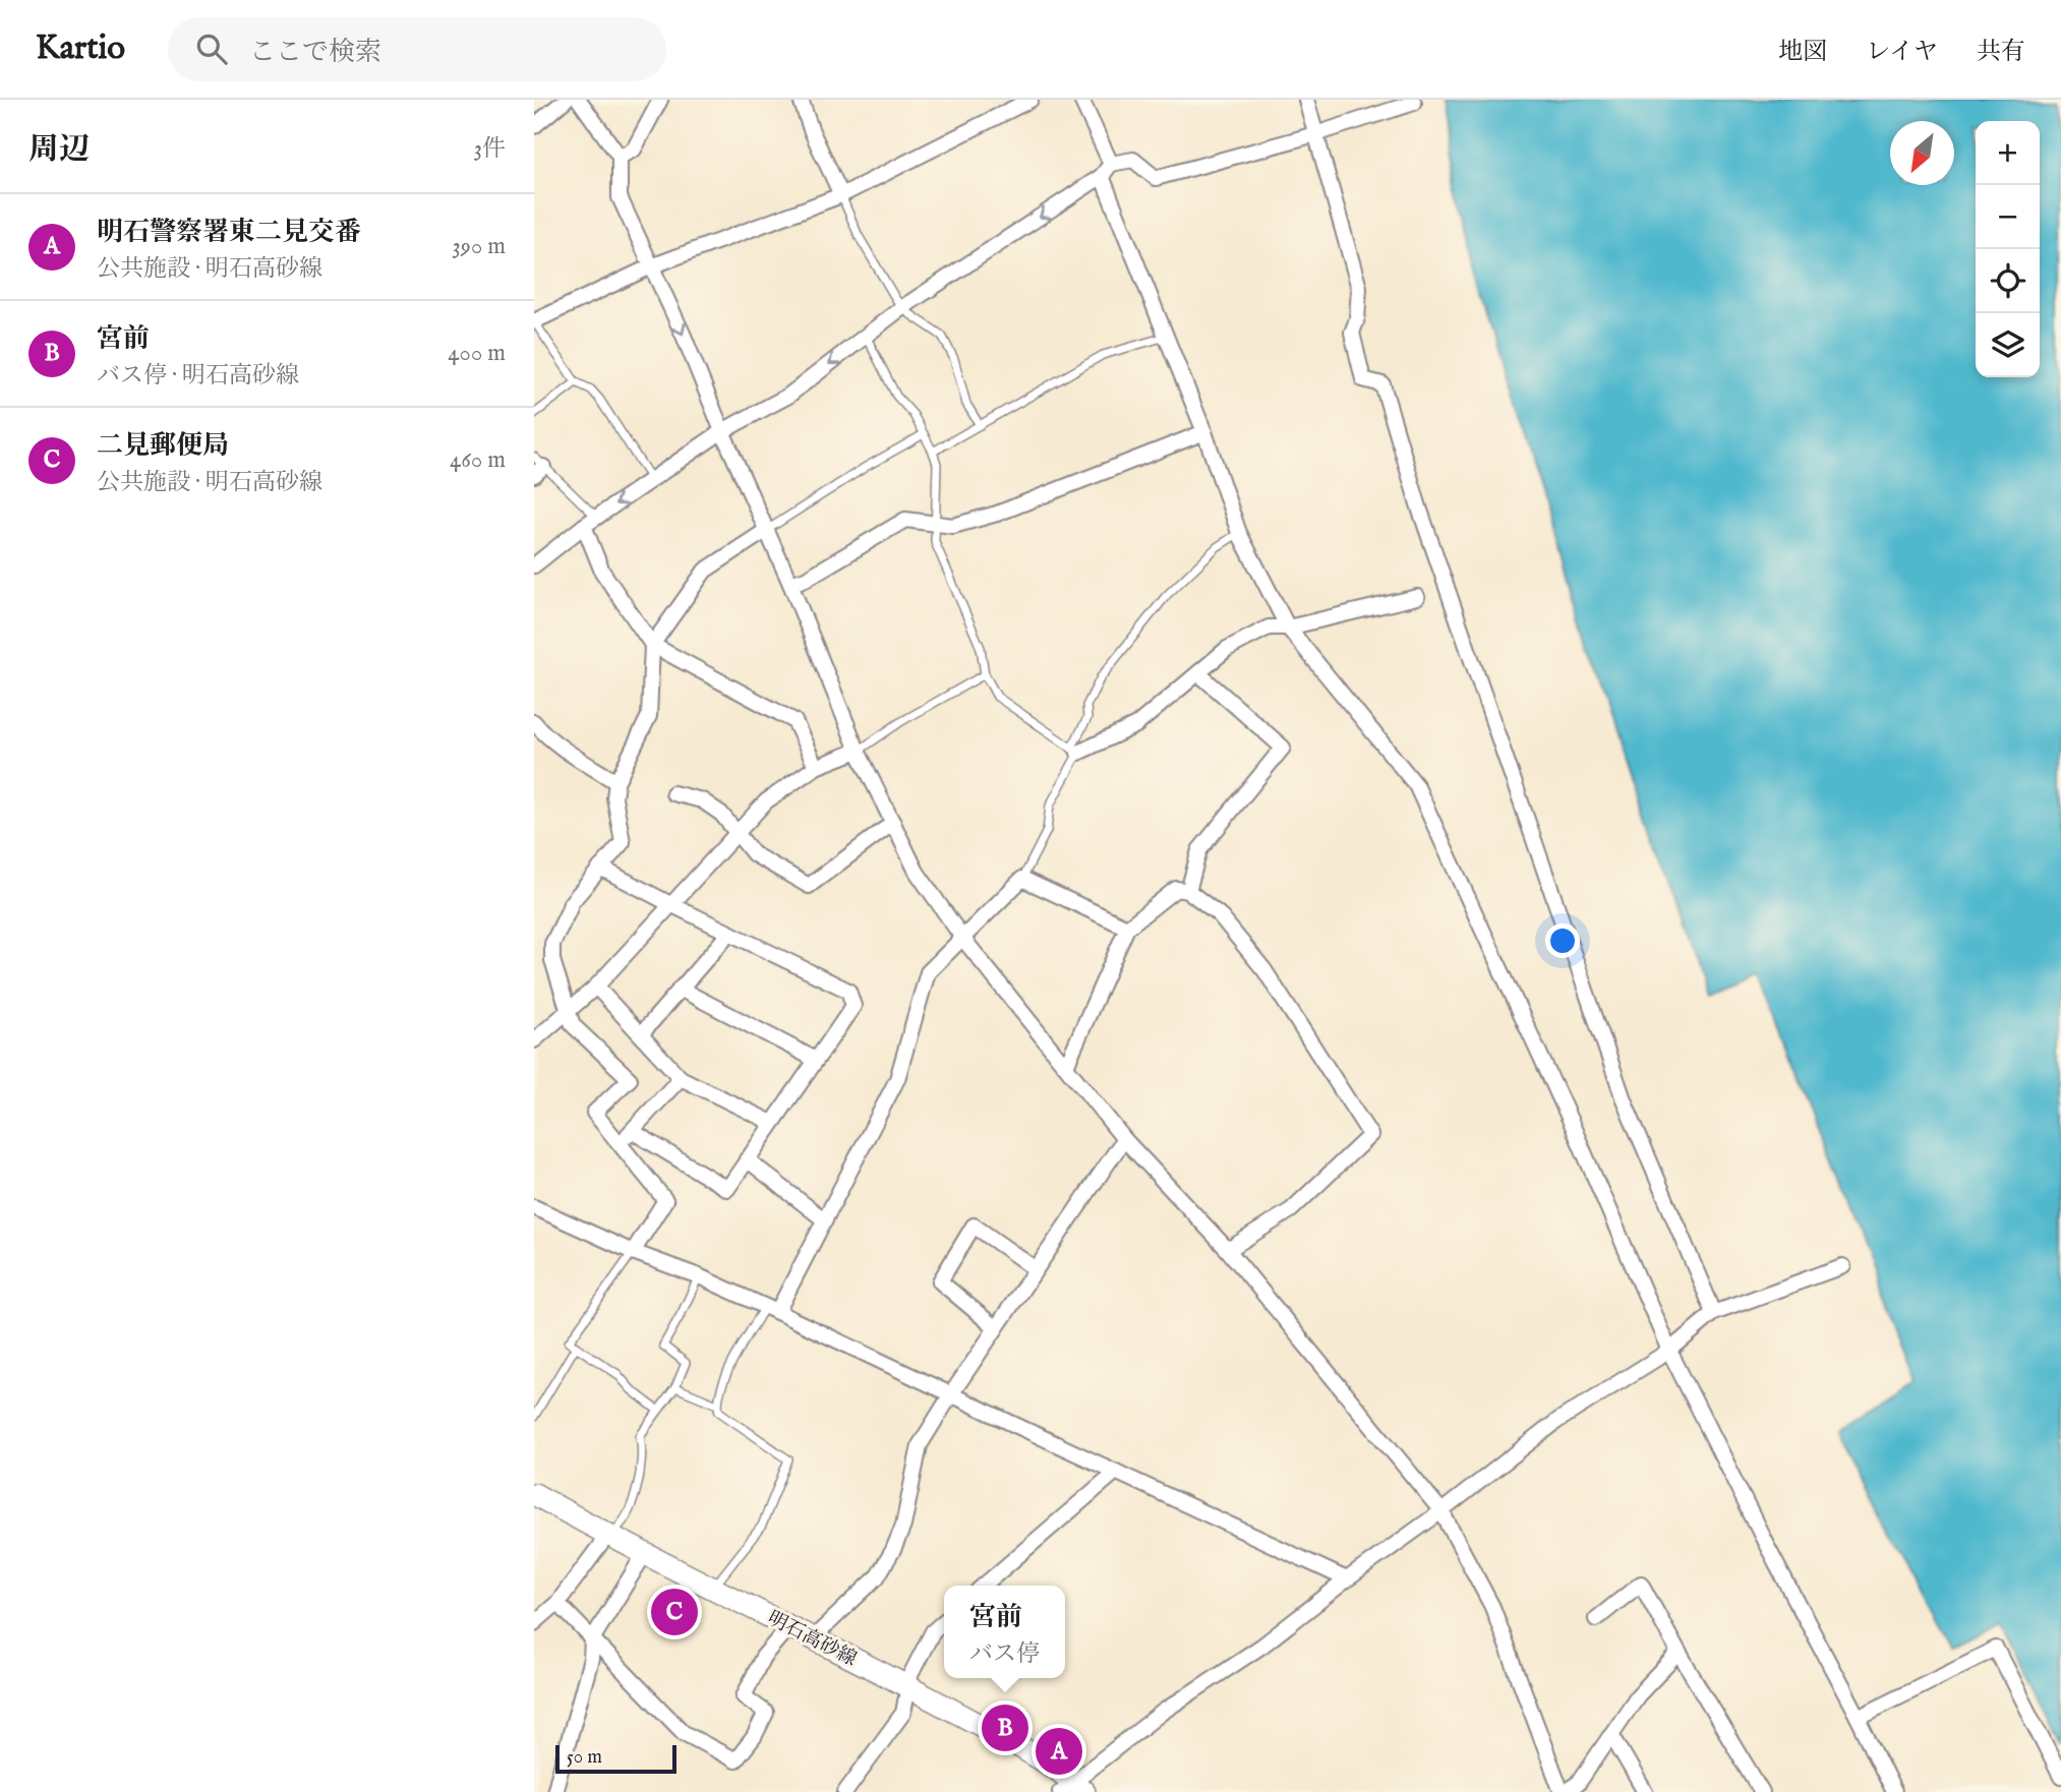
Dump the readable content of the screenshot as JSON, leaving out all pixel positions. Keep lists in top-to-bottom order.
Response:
{
  "streets": {
    "main road": ["明石高砂線"]
  },
  "scale_bar": "50 m",
  "north": "bottom left",
  "page": {
    "header": "Kartio",
    "search": "ここで検索",
    "nav": ["地図", "レイヤ", "共有"],
    "heading": ["周辺", "3件"],
    "map_buttons": ["+", "−"],
    "list": [
      {
        "mark": "A",
        "name": "明石警察署東二見交番",
        "note": "公共施設 · 明石高砂線",
        "value": "390 m"
      },
      {
        "mark": "B",
        "name": "宮前",
        "note": "バス停 · 明石高砂線",
        "value": "400 m"
      },
      {
        "mark": "C",
        "name": "二見郵便局",
        "note": "公共施設 · 明石高砂線",
        "value": "460 m"
      }
    ],
    "pins": ["C", "B", "A"],
    "popup": ["宮前", "バス停"],
    "scale": "50 m"
  }
}
